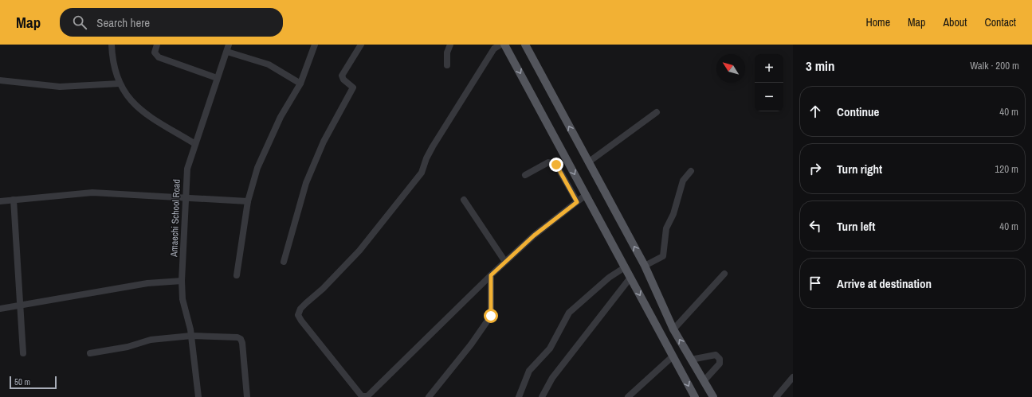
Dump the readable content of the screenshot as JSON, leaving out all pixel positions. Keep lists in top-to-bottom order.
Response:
{
  "streets": {
    "street": ["Amaechi School Road"]
  },
  "scale_bar": "50 m",
  "north": "top left",
  "page": {
    "header": "Map",
    "search": "Search here",
    "nav": [
      "Home",
      "Map",
      "About",
      "Contact"
    ],
    "heading": ["3 min", "Walk · 200 m"],
    "map_buttons": ["+", "−"],
    "list": [
      ["Continue", "40 m"],
      ["Turn right", "120 m"],
      ["Turn left", "40 m"],
      "Arrive at destination"
    ],
    "scale": "50 m"
  }
}
